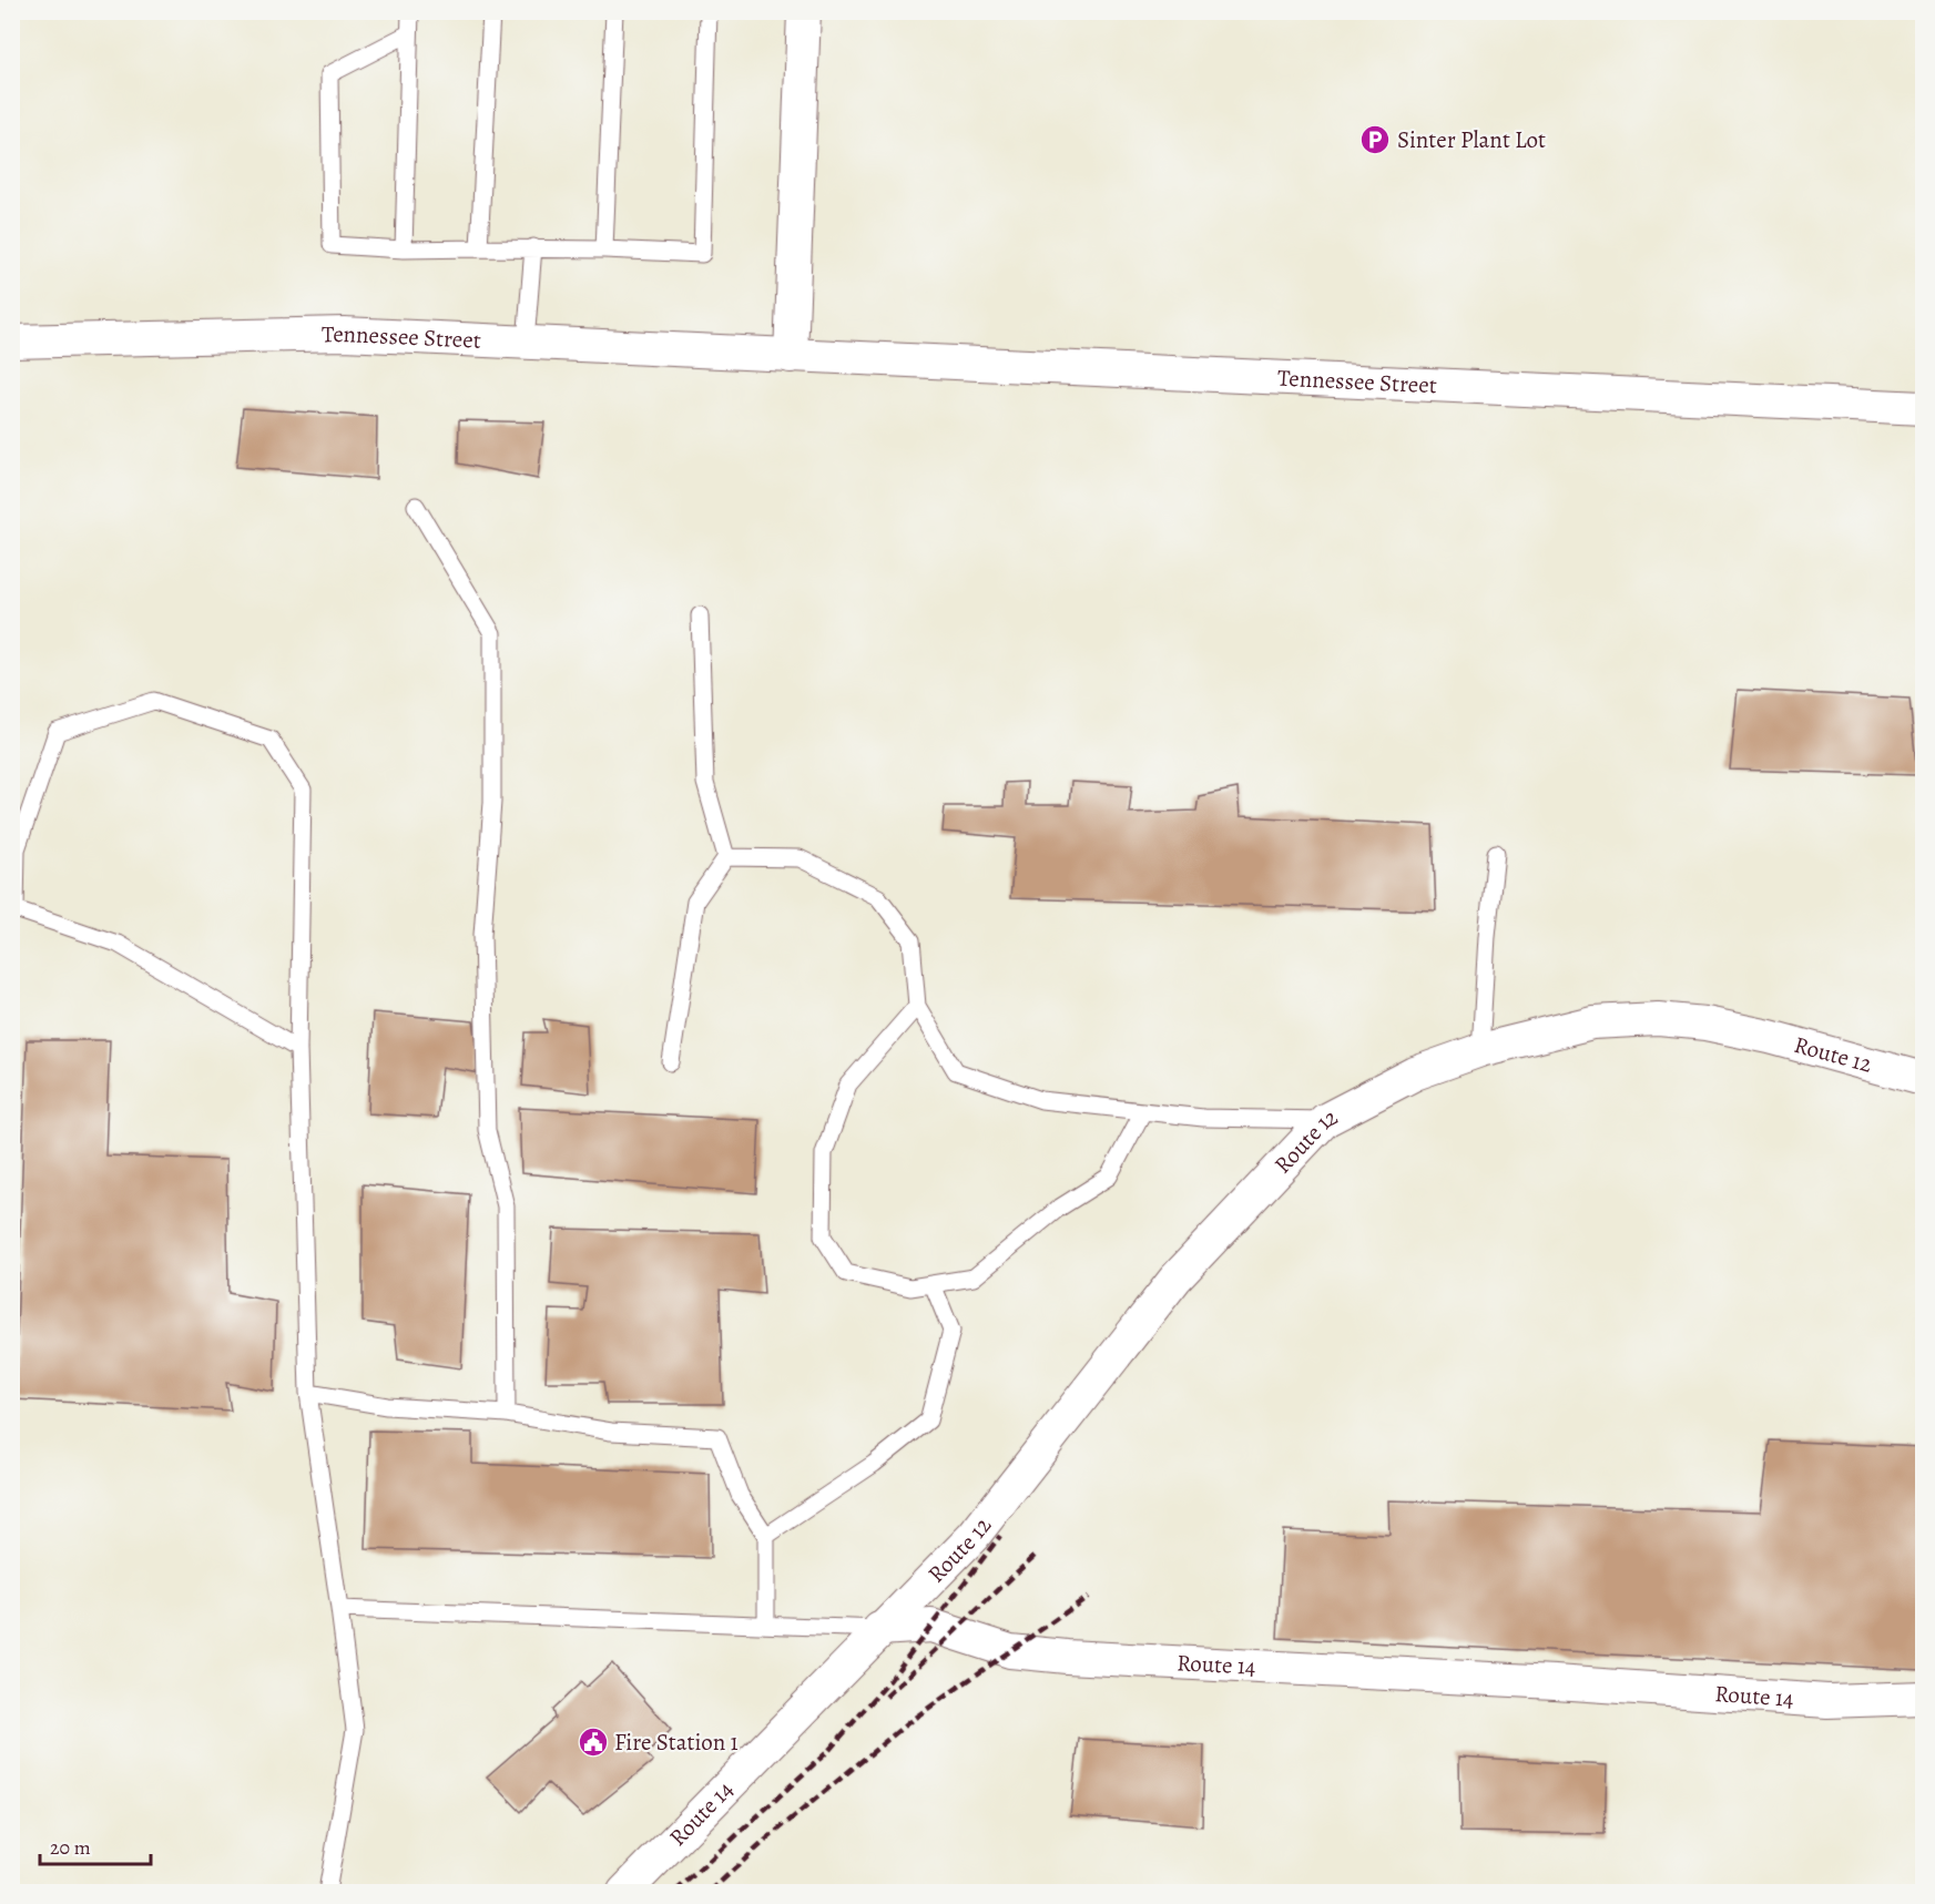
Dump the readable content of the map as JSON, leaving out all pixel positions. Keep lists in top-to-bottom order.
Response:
{
  "streets": {
    "street": ["Tennessee Street", "Route 12", "Route 14"]
  },
  "crossings": [
    ["Route 12", "Route 14"]
  ],
  "places": {
    "parking": ["Sinter Plant Lot"],
    "public building": ["Fire Station 1"]
  },
  "scale_bar": "20 m"
}
